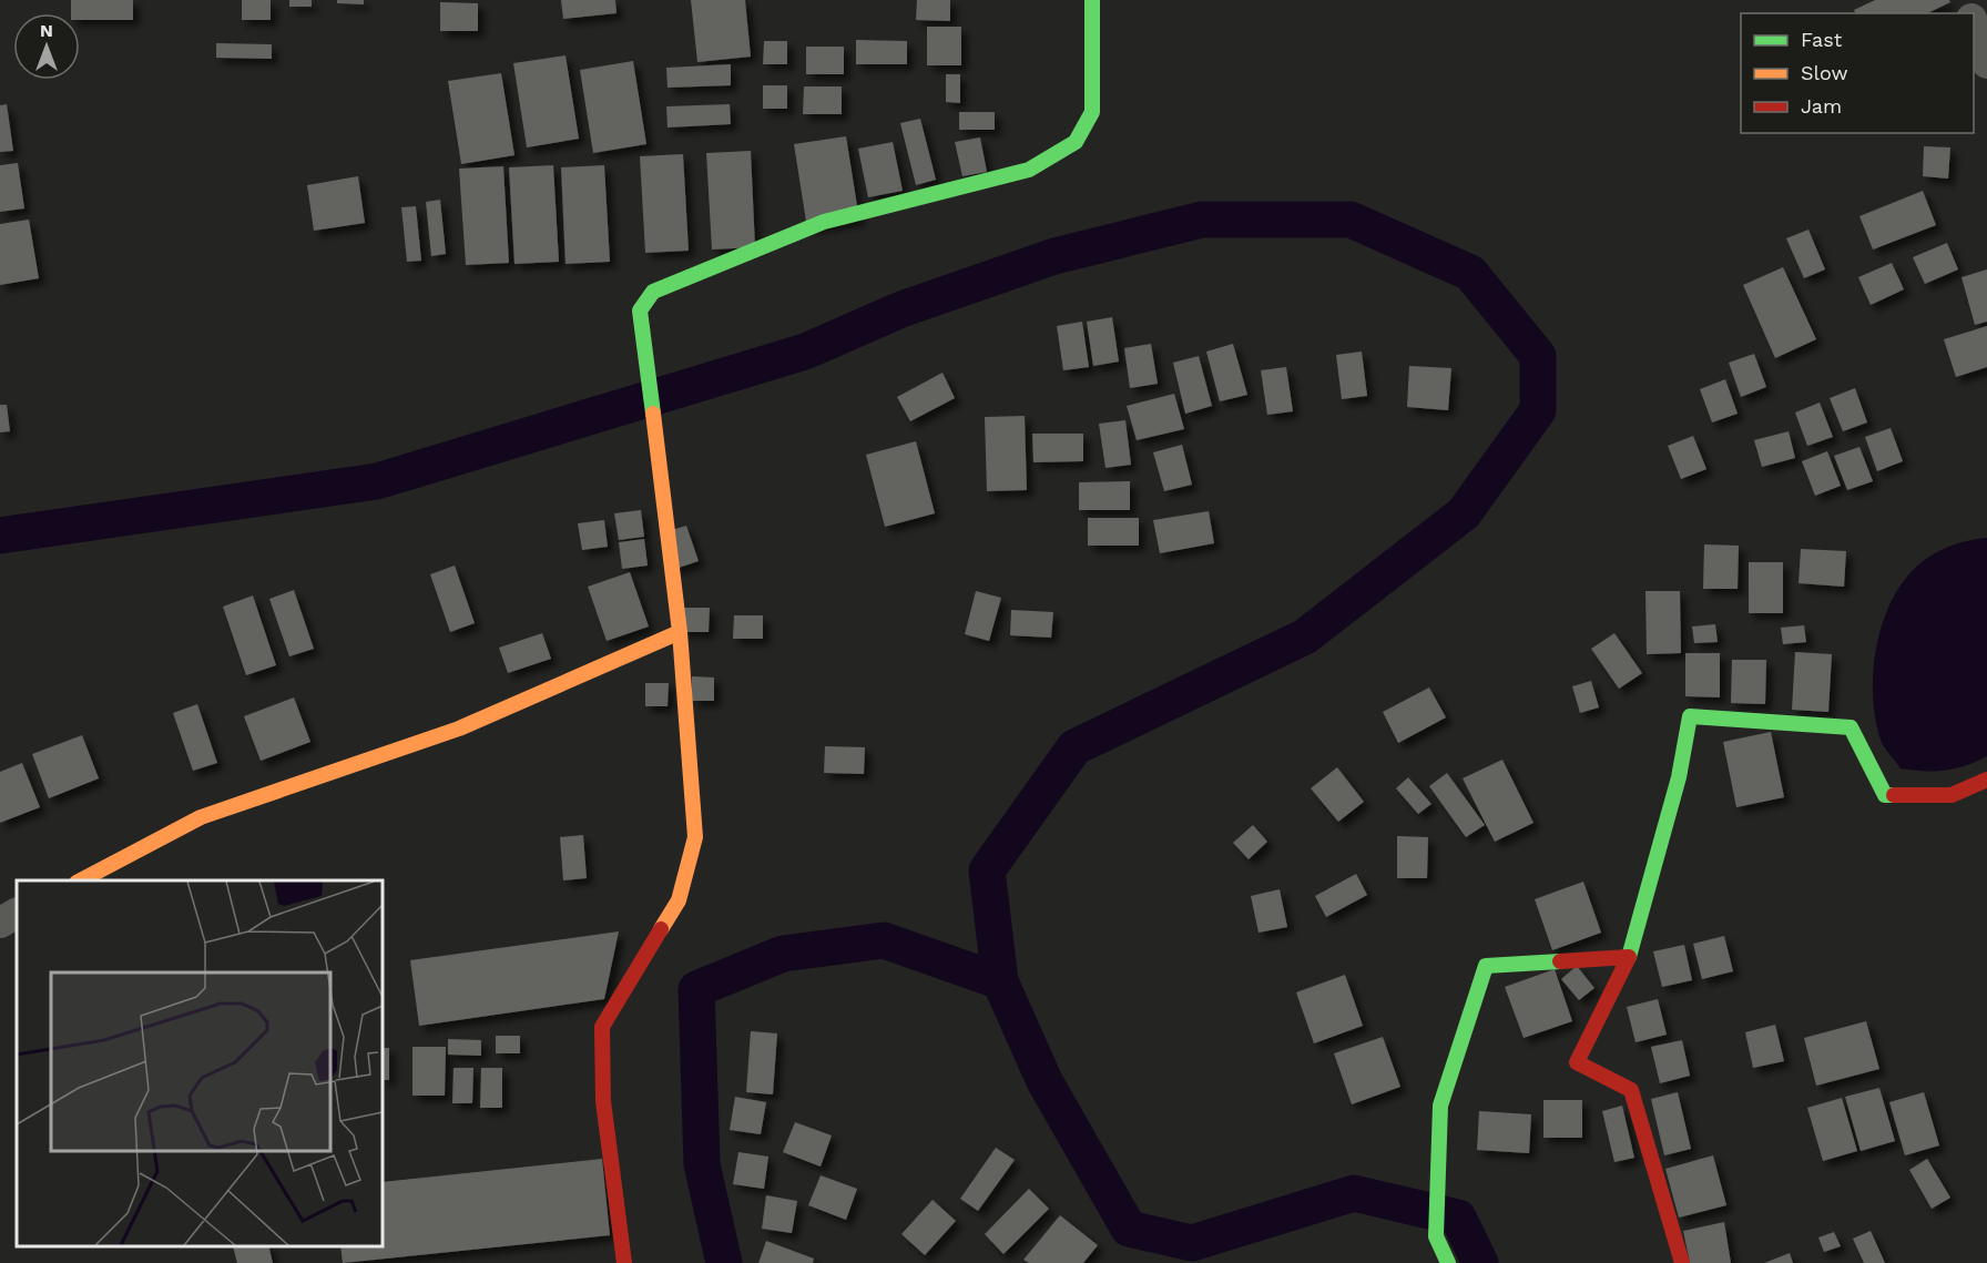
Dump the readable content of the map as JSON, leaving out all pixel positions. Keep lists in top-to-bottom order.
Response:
{
  "legend": ["Fast", "Slow", "Jam"],
  "north": "top"
}
